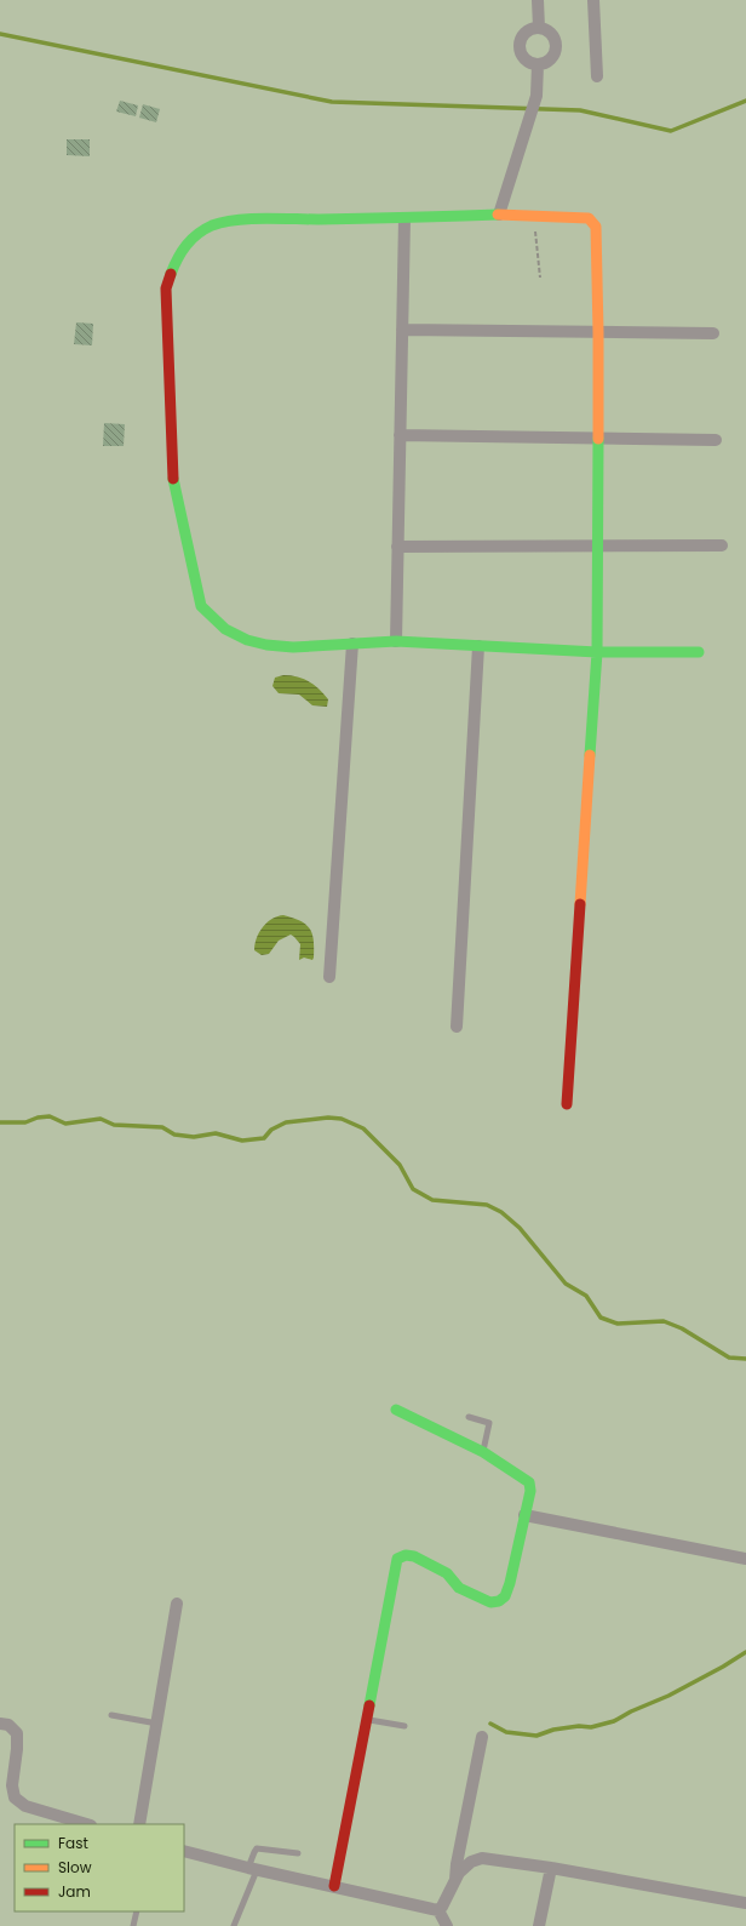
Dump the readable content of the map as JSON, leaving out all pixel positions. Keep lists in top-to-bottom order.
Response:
{
  "legend": ["Fast", "Slow", "Jam"]
}
